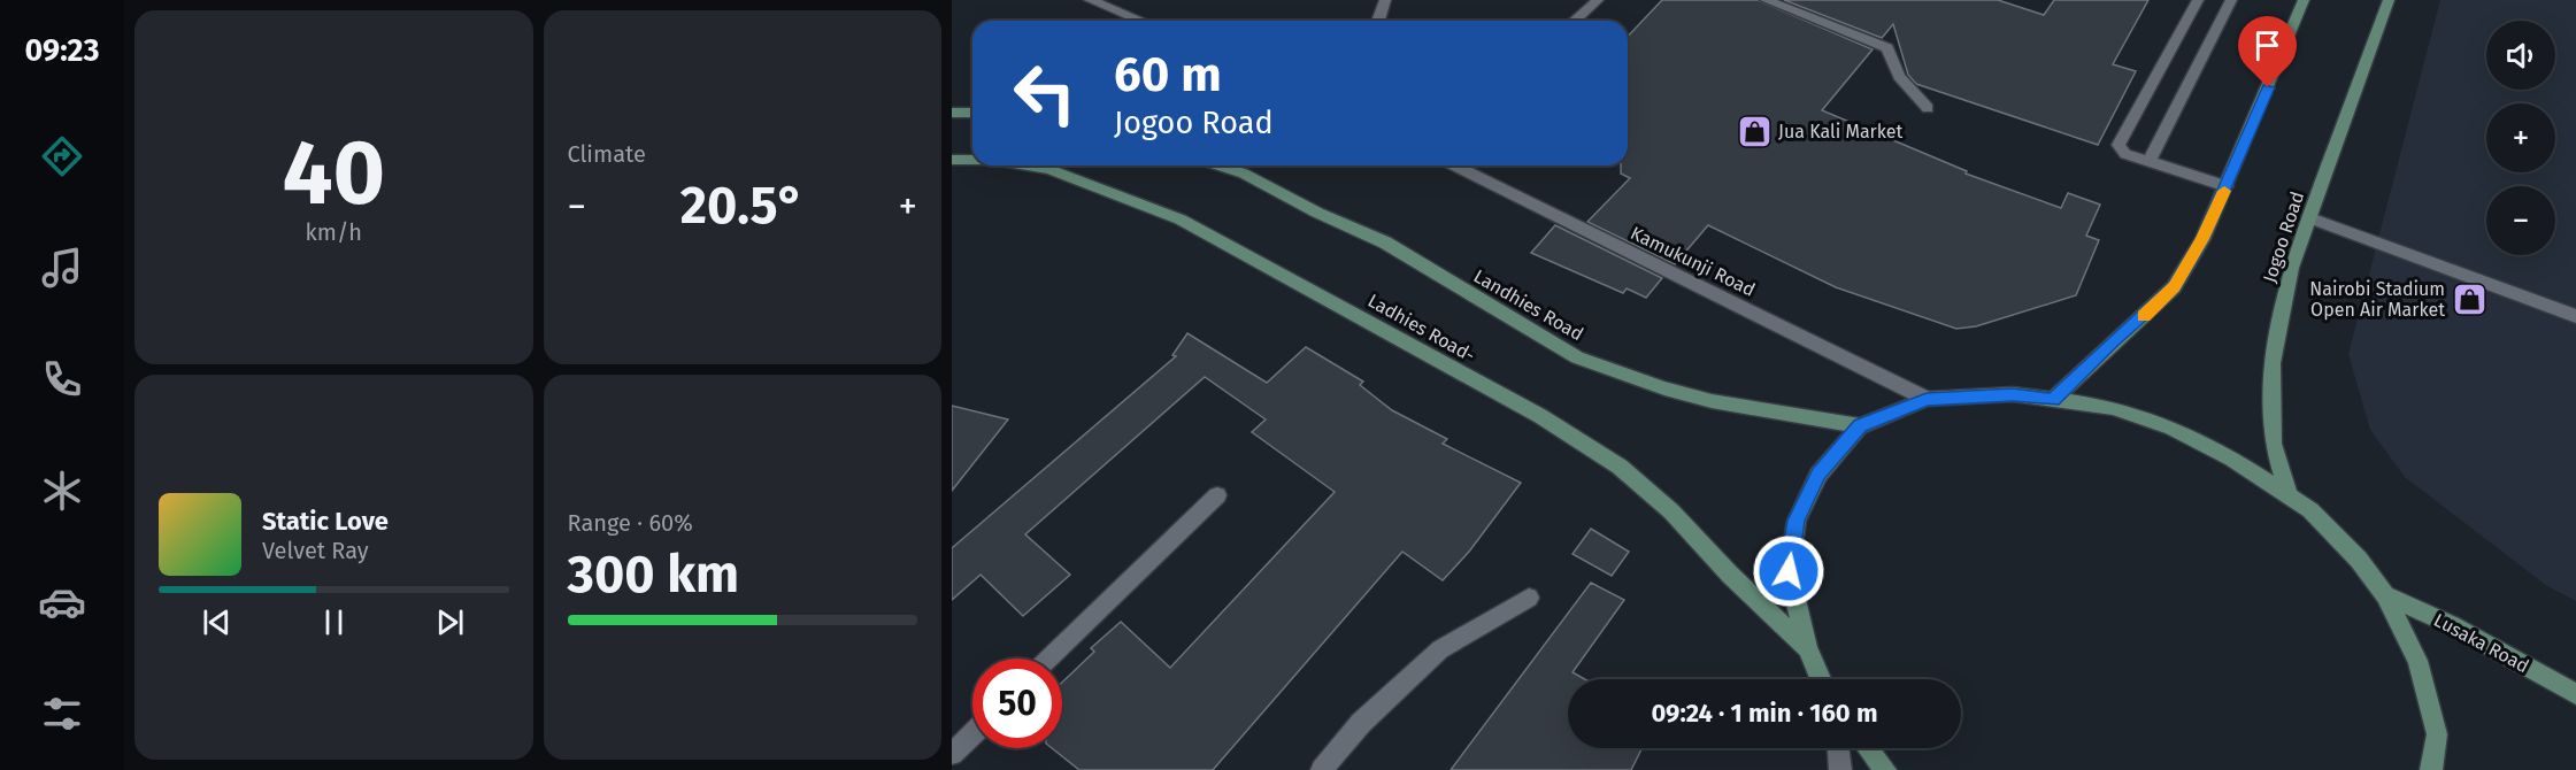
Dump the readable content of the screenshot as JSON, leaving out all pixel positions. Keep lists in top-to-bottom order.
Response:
{
  "streets": {
    "main road": [
      "Jogoo Road",
      "Landhies Road",
      "Ladhies Road-",
      "Lusaka Road"
    ],
    "street": ["Kamukunji Road"]
  },
  "places": {
    "shop": ["Jua Kali Market", "Nairobi Stadium Open Air Market"]
  },
  "page": {
    "tabs": "09:23",
    "tile": [
      ["40", "km/h"],
      "Climate",
      ["Range · 60%", "300 km"]
    ],
    "map_buttons": ["+", "−"],
    "turn": ["60 m", "Jogoo Road"],
    "heat": ["−", "20.5°", "+"],
    "song": ["Static Love", "Velvet Ray"],
    "limit": "50",
    "trip": "09:24 · 1 min · 160 m"
  }
}
